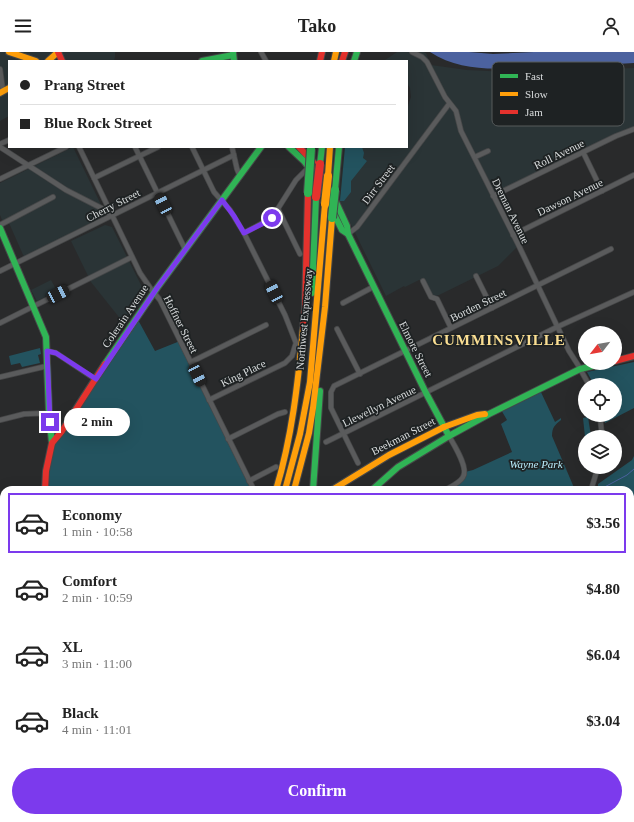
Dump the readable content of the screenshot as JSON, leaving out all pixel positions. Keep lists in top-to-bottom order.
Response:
{
  "streets": {
    "main road": [
      "Colerain Avenue",
      "Northwest Expressway",
      "Elmore Street",
      "Beekman Street"
    ],
    "street": [
      "Roll Avenue",
      "Dirr Street",
      "Dawson Avenue",
      "Cherry Street",
      "Dreman Avenue",
      "Borden Street",
      "Hoffner Street",
      "King Place",
      "Llewellyn Avenue"
    ]
  },
  "crossings": [
    ["Roll Avenue", "Dreman Avenue"],
    ["Dirr Street", "Dreman Avenue"],
    ["Dirr Street", "Elmore Street"],
    ["Dawson Avenue", "Dreman Avenue"],
    ["Cherry Street", "Hoffner Street"],
    ["Dreman Avenue", "Borden Street"],
    ["Dreman Avenue", "Llewellyn Avenue"],
    ["Borden Street", "Elmore Street"],
    ["Borden Street", "Llewellyn Avenue"],
    ["Colerain Avenue", "Hoffner Street"],
    ["Hoffner Street", "King Place"],
    ["Elmore Street", "Llewellyn Avenue"],
    ["Elmore Street", "Beekman Street"]
  ],
  "districts": ["CUMMINSVILLE"],
  "parks": ["Wayne Park"],
  "legend": ["Fast", "Slow", "Jam"],
  "north": "bottom left",
  "page": {
    "header": "Tako",
    "banner": ["Prang Street", "Blue Rock Street"],
    "bubble": "2 min",
    "list": [
      {
        "name": "Economy",
        "note": "1 min · 10:58",
        "value": "$3.56"
      },
      {
        "name": "Comfort",
        "note": "2 min · 10:59",
        "value": "$4.80"
      },
      {
        "name": "XL",
        "note": "3 min · 11:00",
        "value": "$6.04"
      },
      {
        "name": "Black",
        "note": "4 min · 11:01",
        "value": "$3.04"
      }
    ],
    "buttons": "Confirm"
  }
}
